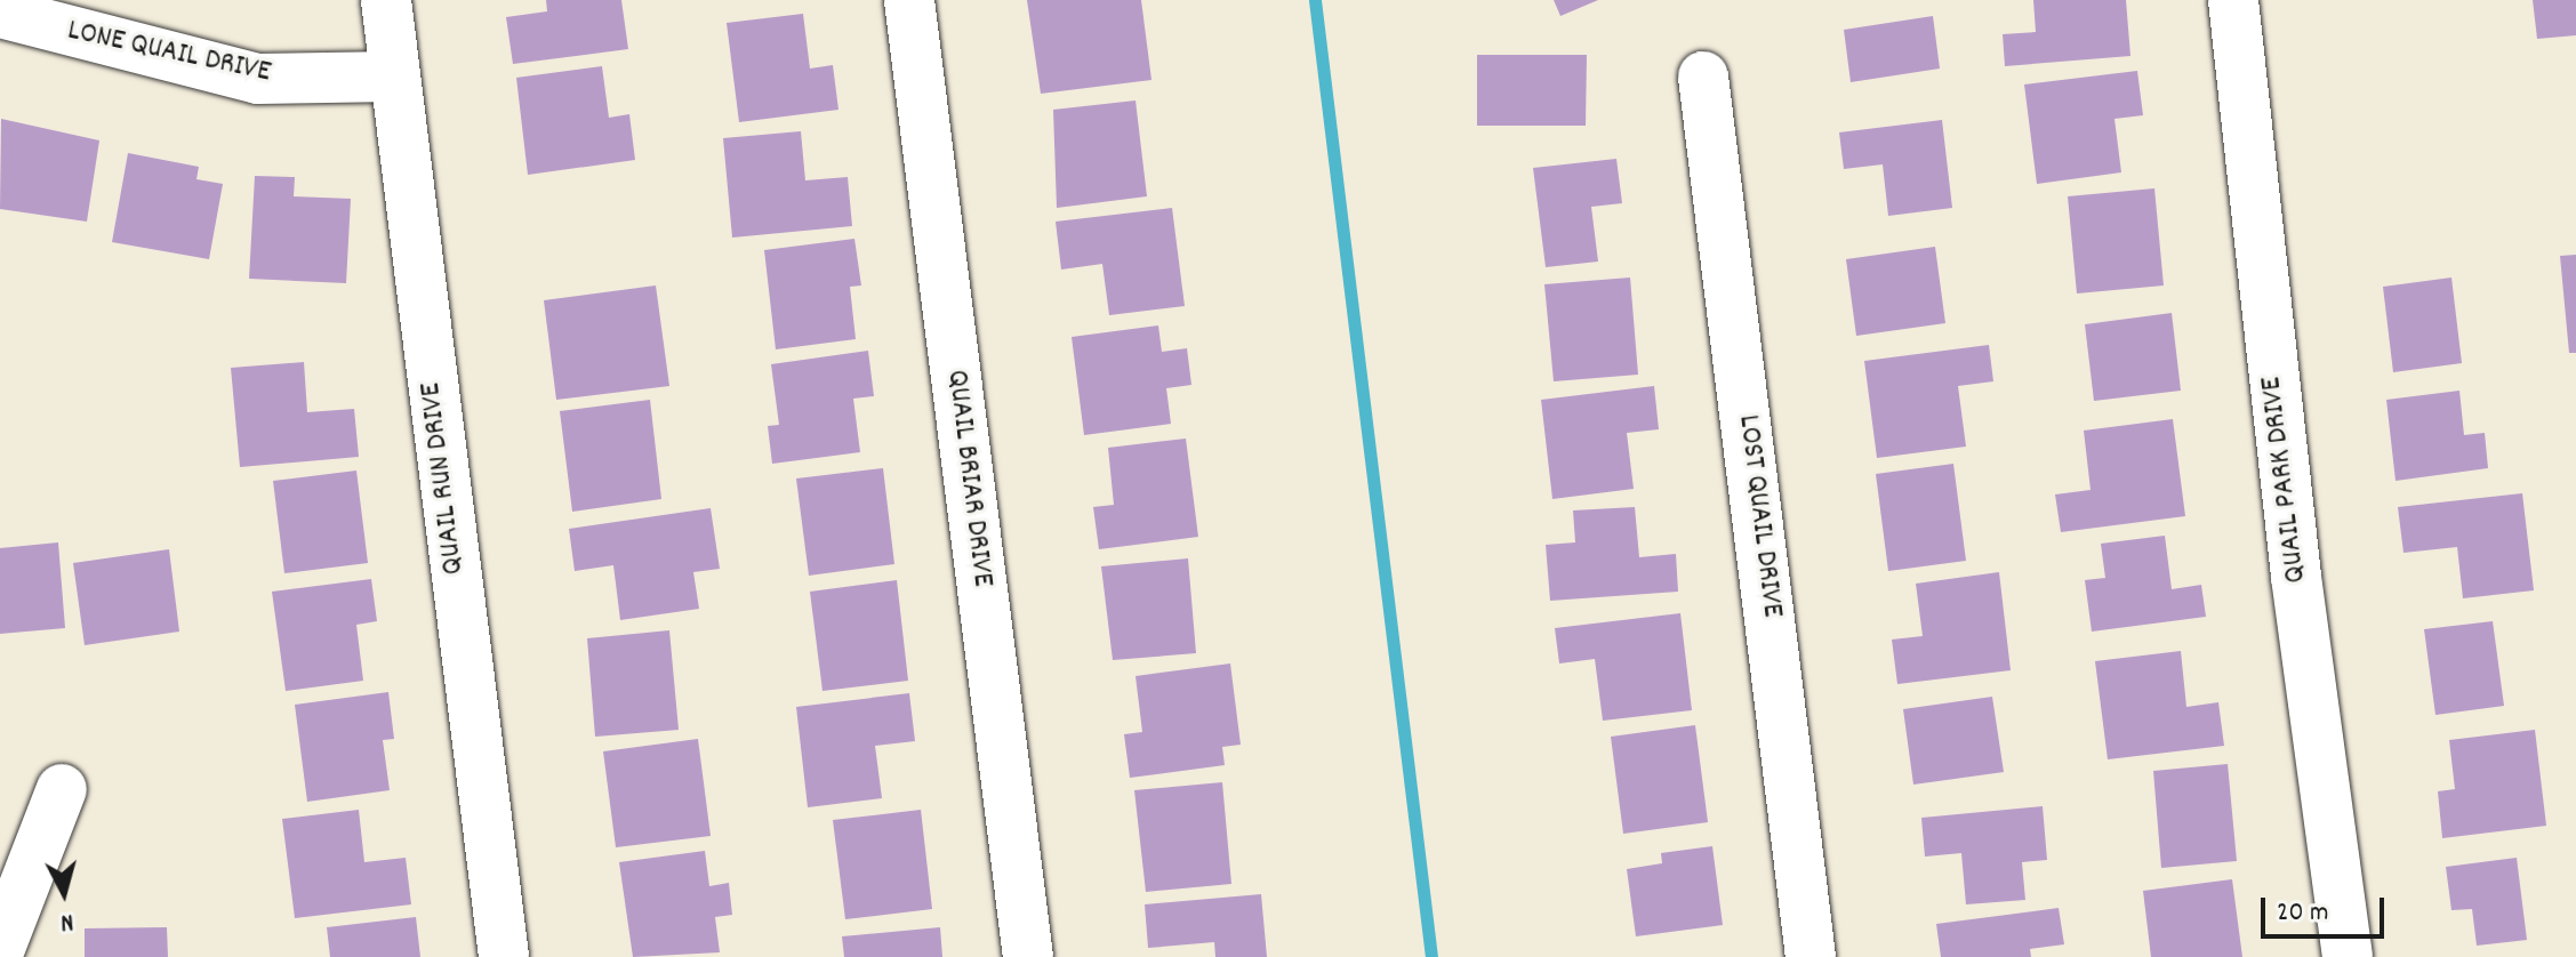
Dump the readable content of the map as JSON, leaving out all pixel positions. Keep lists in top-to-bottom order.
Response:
{
  "streets": {
    "street": [
      "LONE QUAIL DRIVE",
      "QUAIL RUN DRIVE",
      "QUAIL BRIAR DRIVE",
      "QUAIL PARK DRIVE",
      "LOST QUAIL DRIVE"
    ]
  },
  "crossings": [
    ["LONE QUAIL DRIVE", "QUAIL RUN DRIVE"]
  ],
  "scale_bar": "20 m",
  "north": "bottom"
}
